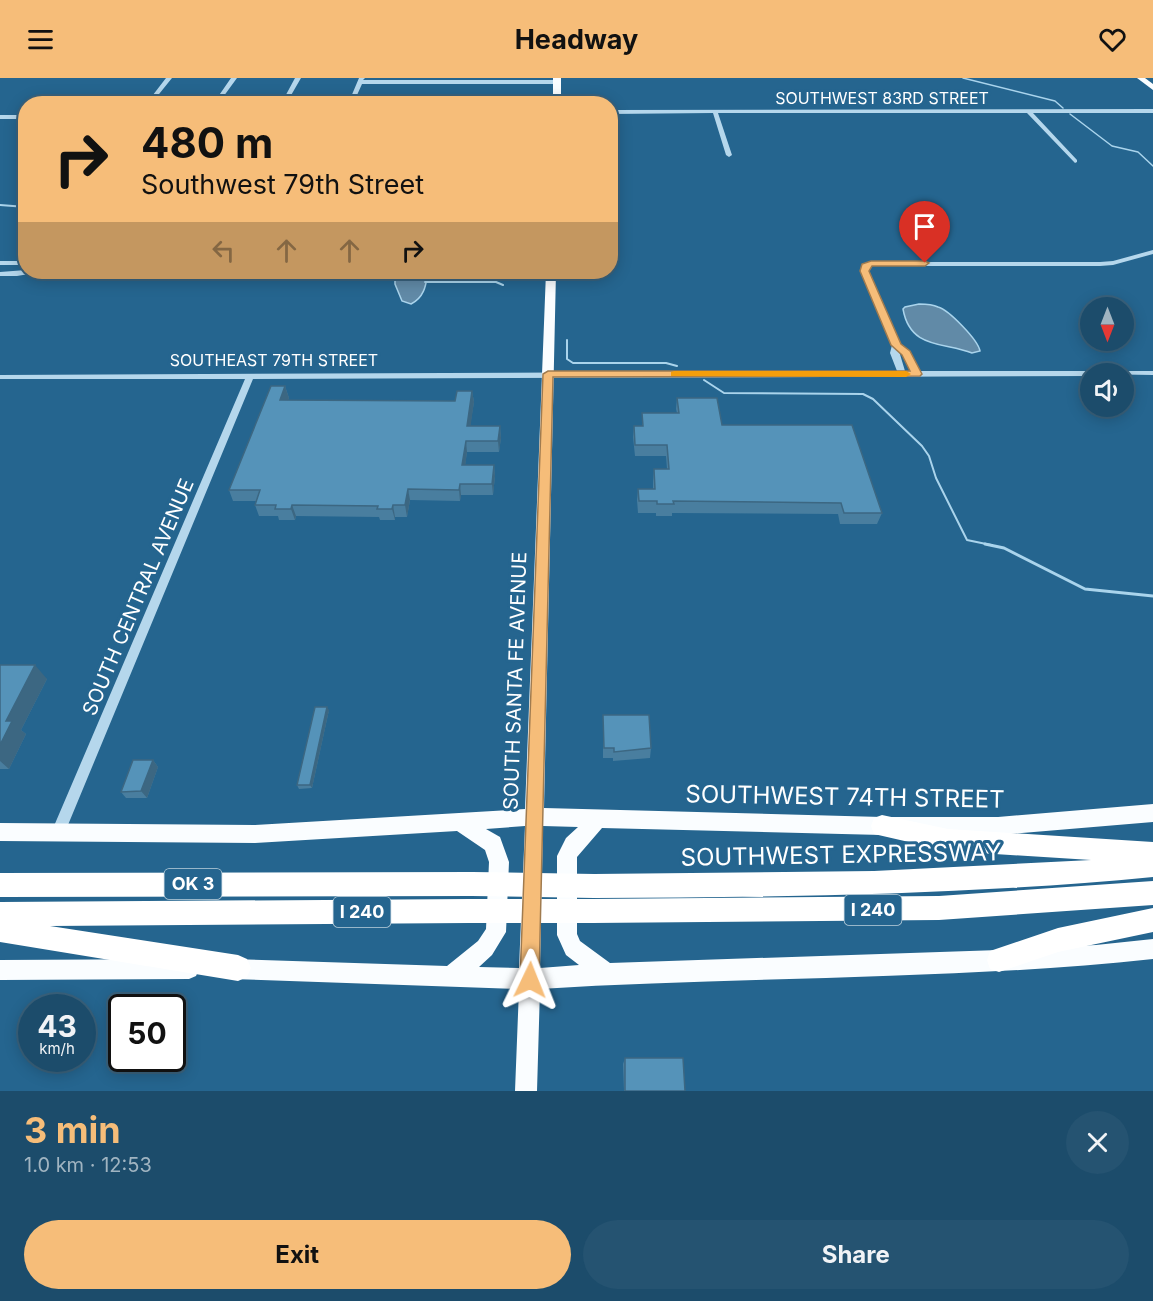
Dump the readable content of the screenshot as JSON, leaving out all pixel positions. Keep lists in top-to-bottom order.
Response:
{
  "streets": {
    "highway": ["SOUTHWEST EXPRESSWAY", "OK 3", "I 240"],
    "main road": ["SOUTH SANTA FE AVENUE", "SOUTHWEST 74TH STREET"],
    "street": ["SOUTHWEST 83RD STREET", "SOUTHEAST 79TH STREET", "SOUTH CENTRAL AVENUE"]
  },
  "crossings": [
    ["SOUTHEAST 79TH STREET", "SOUTH CENTRAL AVENUE"],
    ["SOUTHEAST 79TH STREET", "SOUTH SANTA FE AVENUE"],
    ["SOUTH CENTRAL AVENUE", "SOUTHWEST 74TH STREET"],
    ["SOUTH SANTA FE AVENUE", "SOUTHWEST 74TH STREET"],
    ["SOUTHWEST EXPRESSWAY", "OK 3"]
  ],
  "north": "bottom",
  "page": {
    "header": "Headway",
    "turn": ["480 m", "Southwest 79th Street"],
    "speed": "43 km/h",
    "limit": "50",
    "heading": ["3 min", "1.0 km · 12:53"],
    "buttons": ["Exit", "Share"]
  }
}
